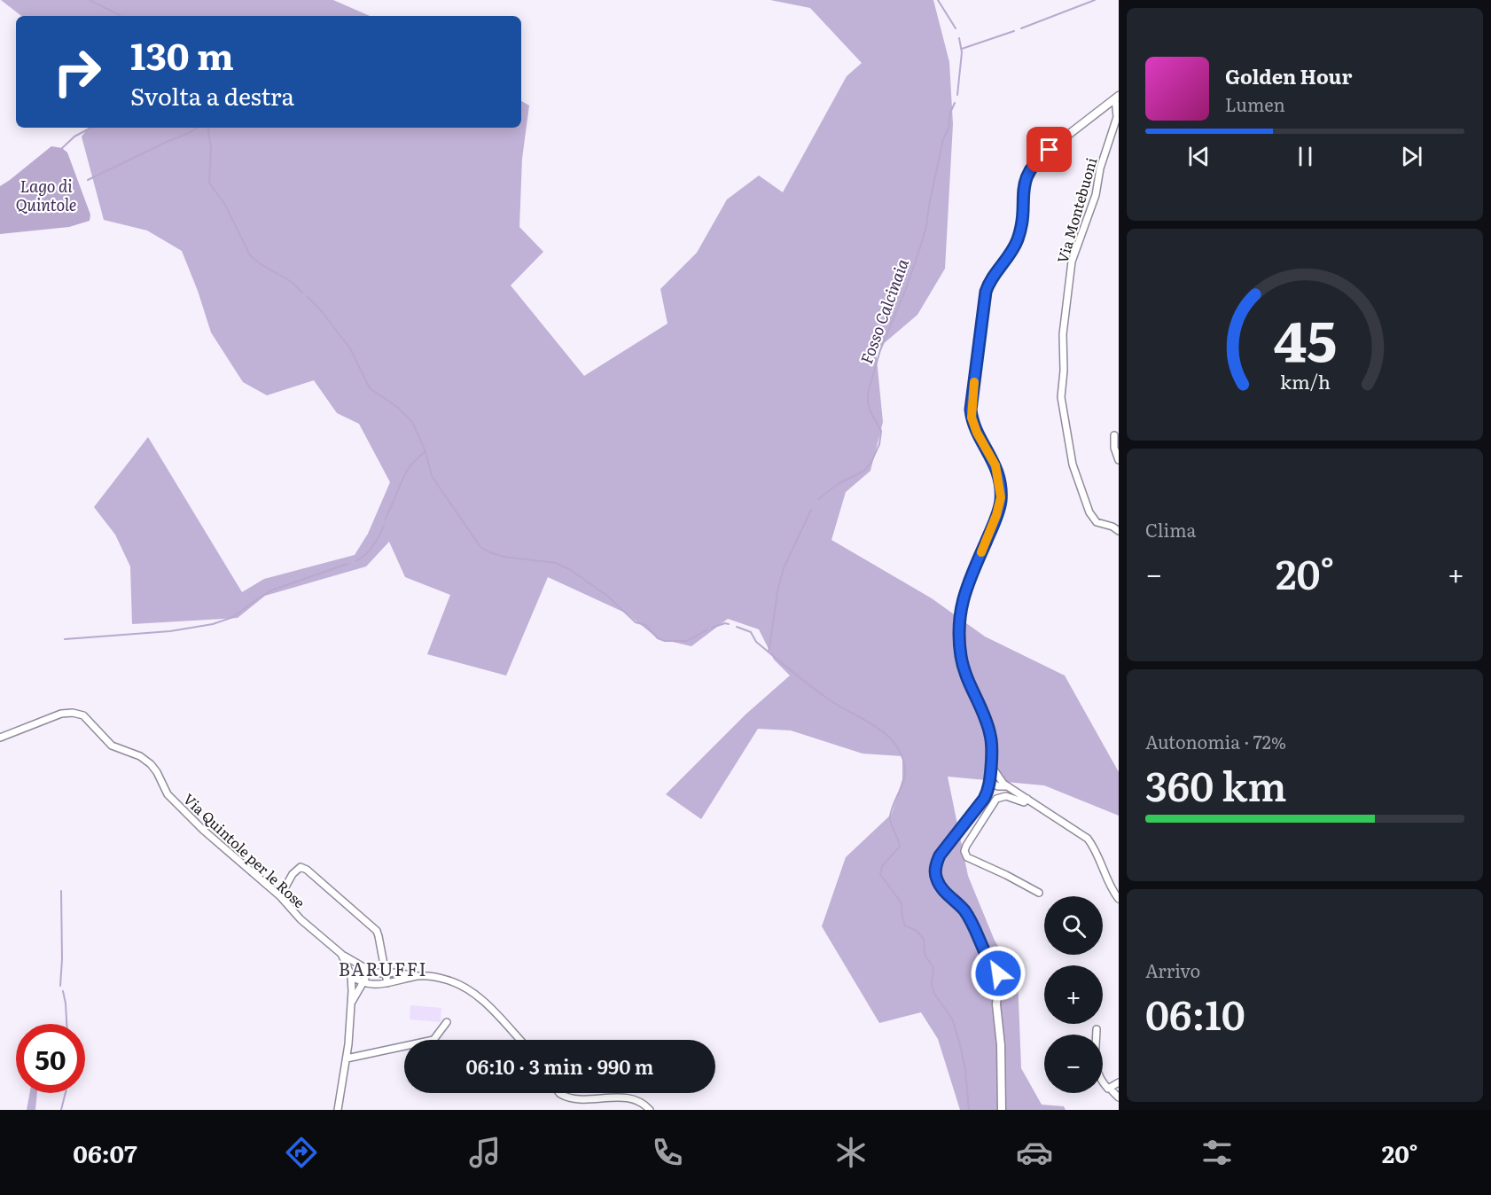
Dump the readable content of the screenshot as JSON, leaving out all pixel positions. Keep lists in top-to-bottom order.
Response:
{
  "streets": {
    "street": ["Via Montebuoni", "Via Quintole per le Rose"]
  },
  "districts": ["BARUFFI"],
  "water": ["Lago di Quintole", "Fosso Calcinaia"],
  "page": {
    "turn": ["130 m", "Svolta a destra"],
    "song": ["Golden Hour", "Lumen"],
    "tile": [
      "Clima",
      ["Autonomia · 72%", "360 km"],
      ["Arrivo", "06:10"]
    ],
    "heat": ["−", "20°", "+"],
    "map_buttons": ["+", "−"],
    "limit": "50",
    "trip": "06:10 · 3 min · 990 m",
    "tabs": ["06:07", "20°"],
    "gauge": ["45", "km/h"]
  }
}
